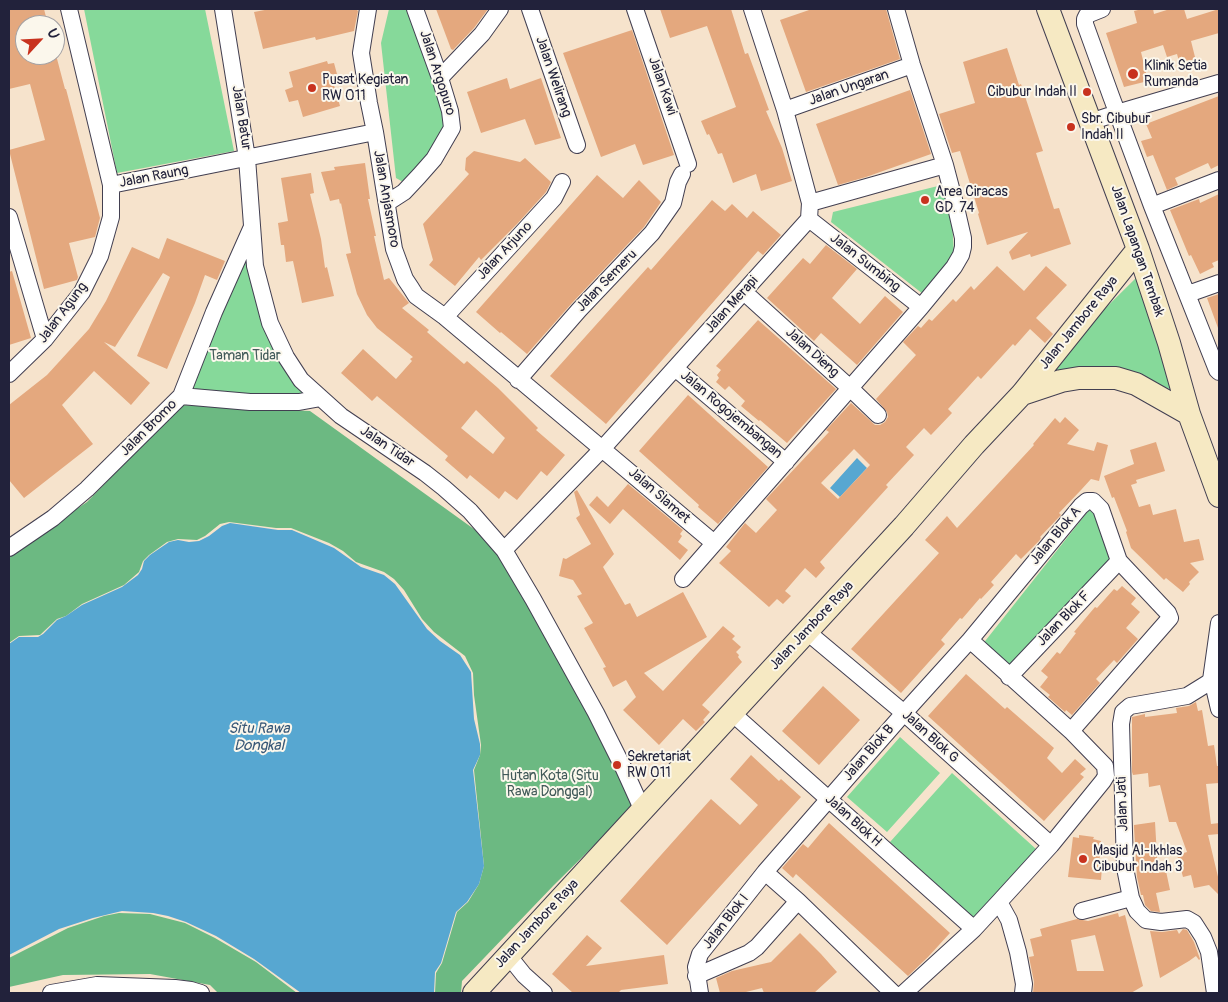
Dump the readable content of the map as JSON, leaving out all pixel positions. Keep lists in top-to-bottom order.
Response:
{
  "streets": {
    "street": [
      "Jalan Argopuro",
      "Jalan Welirang",
      "Jalan Kawi",
      "Jalan Ungaran",
      "Jalan Batur",
      "Jalan Raung",
      "Jalan Anjasmoro",
      "Jalan Arjuno",
      "Jalan Lapangan Tembak",
      "Jalan Sumbing",
      "Jalan Semeru",
      "Jalan Merapi",
      "Jalan Agung",
      "Jalan Jambore Raya",
      "Jalan Dieng",
      "Jalan Rogojembangan",
      "Jalan Bromo",
      "Jalan Tidar",
      "Jalan Slamet",
      "Jalan Blok A",
      "Jalan Blok F",
      "Jalan Blok G",
      "Jalan Blok B",
      "Jalan Jati",
      "Jalan Blok H",
      "Jalan Blok I"
    ]
  },
  "crossings": [
    ["Jalan Argopuro", "Jalan Anjasmoro"],
    ["Jalan Kawi", "Jalan Semeru"],
    ["Jalan Batur", "Jalan Raung"],
    ["Jalan Batur", "Jalan Tidar"],
    ["Jalan Raung", "Jalan Anjasmoro"],
    ["Jalan Raung", "Jalan Agung"],
    ["Jalan Anjasmoro", "Jalan Arjuno"],
    ["Jalan Anjasmoro", "Jalan Semeru"],
    ["Jalan Anjasmoro", "Jalan Merapi"],
    ["Jalan Anjasmoro", "Jalan Slamet"],
    ["Jalan Lapangan Tembak", "Jalan Jambore Raya"],
    ["Jalan Sumbing", "Jalan Merapi"],
    ["Jalan Merapi", "Jalan Dieng"],
    ["Jalan Merapi", "Jalan Rogojembangan"],
    ["Jalan Merapi", "Jalan Tidar"],
    ["Jalan Merapi", "Jalan Slamet"],
    ["Jalan Jambore Raya", "Jalan Tidar"],
    ["Jalan Jambore Raya", "Jalan Blok G"],
    ["Jalan Jambore Raya", "Jalan Blok H"],
    ["Jalan Bromo", "Jalan Tidar"],
    ["Jalan Blok A", "Jalan Blok F"],
    ["Jalan Blok A", "Jalan Blok B"],
    ["Jalan Blok G", "Jalan Blok B"],
    ["Jalan Blok B", "Jalan Blok H"],
    ["Jalan Blok B", "Jalan Blok I"]
  ],
  "water": ["Situ Rawa Dongkal"],
  "parks": ["Taman Tidar", "Hutan Kota (Situ Rawa Donggal)"],
  "places": [
    "Klinik Setia Rumanda",
    "Pusat Kegiatan RW 011",
    "Cibubur Indah II",
    "Sbr. Cibubur Indah II",
    "Area Ciracas GD. 74",
    "Sekretariat RW 011",
    "Masjid Al-Ikhlas Cibubur Indah 3"
  ],
  "north": "top right"
}
